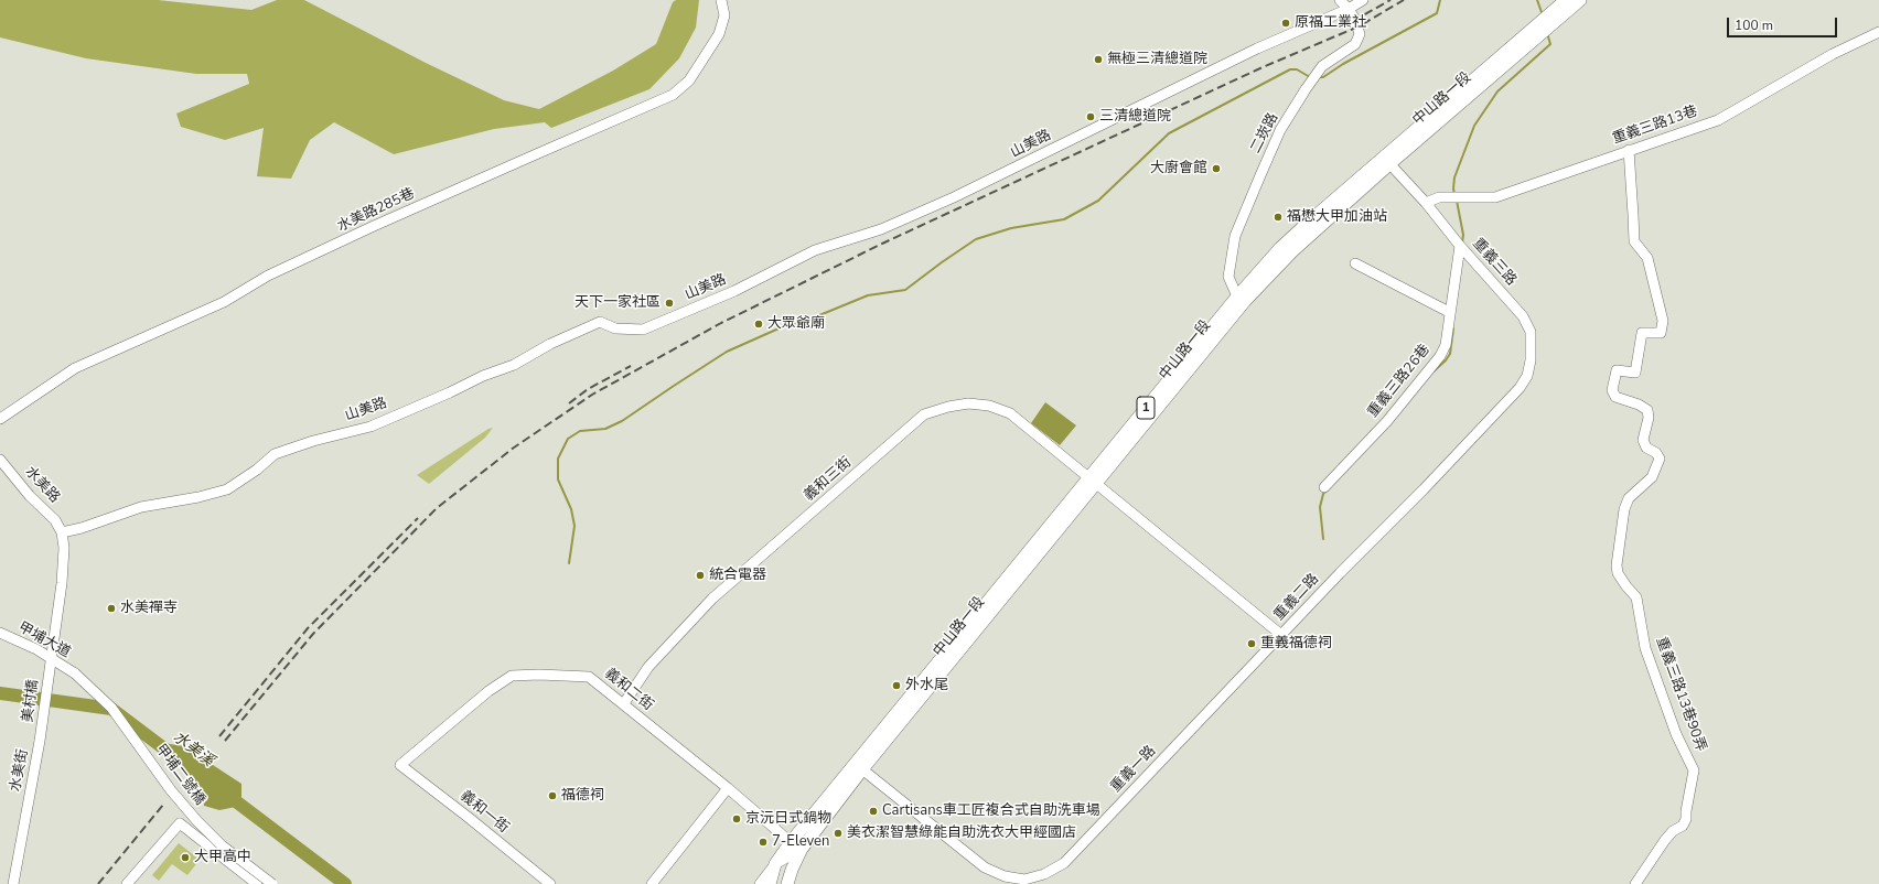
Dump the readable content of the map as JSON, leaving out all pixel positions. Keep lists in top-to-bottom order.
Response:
{
  "streets": {
    "main road": ["中山路一段", "1"],
    "street": [
      "重義三路13巷",
      "二崁路",
      "山美路",
      "水美路285巷",
      "重義三路",
      "重義三路26巷",
      "義和三街",
      "水美路",
      "重義二路",
      "甲埔大道",
      "義和二街",
      "重義三路13巷90弄",
      "美村橋",
      "重義一路",
      "水美街",
      "甲埔二號橋",
      "義和一街"
    ]
  },
  "crossings": [
    ["中山路一段", "二崁路"],
    ["中山路一段", "重義三路"],
    ["中山路一段", "1"],
    ["中山路一段", "義和三街"],
    ["中山路一段", "重義二路"],
    ["中山路一段", "義和二街"],
    ["中山路一段", "重義一路"],
    ["重義三路13巷", "重義三路"],
    ["重義三路13巷", "重義三路13巷90弄"],
    ["二崁路", "山美路"],
    ["山美路", "水美路"],
    ["重義三路", "重義三路26巷"],
    ["重義三路", "重義二路"],
    ["1", "義和二街"],
    ["義和三街", "重義二路"],
    ["義和三街", "義和二街"],
    ["重義二路", "重義一路"],
    ["甲埔大道", "美村橋"],
    ["甲埔大道", "甲埔二號橋"],
    ["義和二街", "義和一街"],
    ["美村橋", "水美街"]
  ],
  "water": ["水美溪"],
  "places": [
    "原福工業社",
    "無極三清總道院",
    "三清總道院",
    "大廚會館",
    "福懋大甲加油站",
    "天下一家社區",
    "大眾爺廟",
    "統合電器",
    "水美禪寺",
    "重義福德祠",
    "外水尾",
    "福德祠",
    "Cartisans車工匠複合式自助洗車場",
    "京沅日式鍋物",
    "美衣潔智慧綠能自助洗衣大甲經國店",
    "7-Eleven",
    "大甲高中"
  ],
  "scale_bar": "100 m"
}
